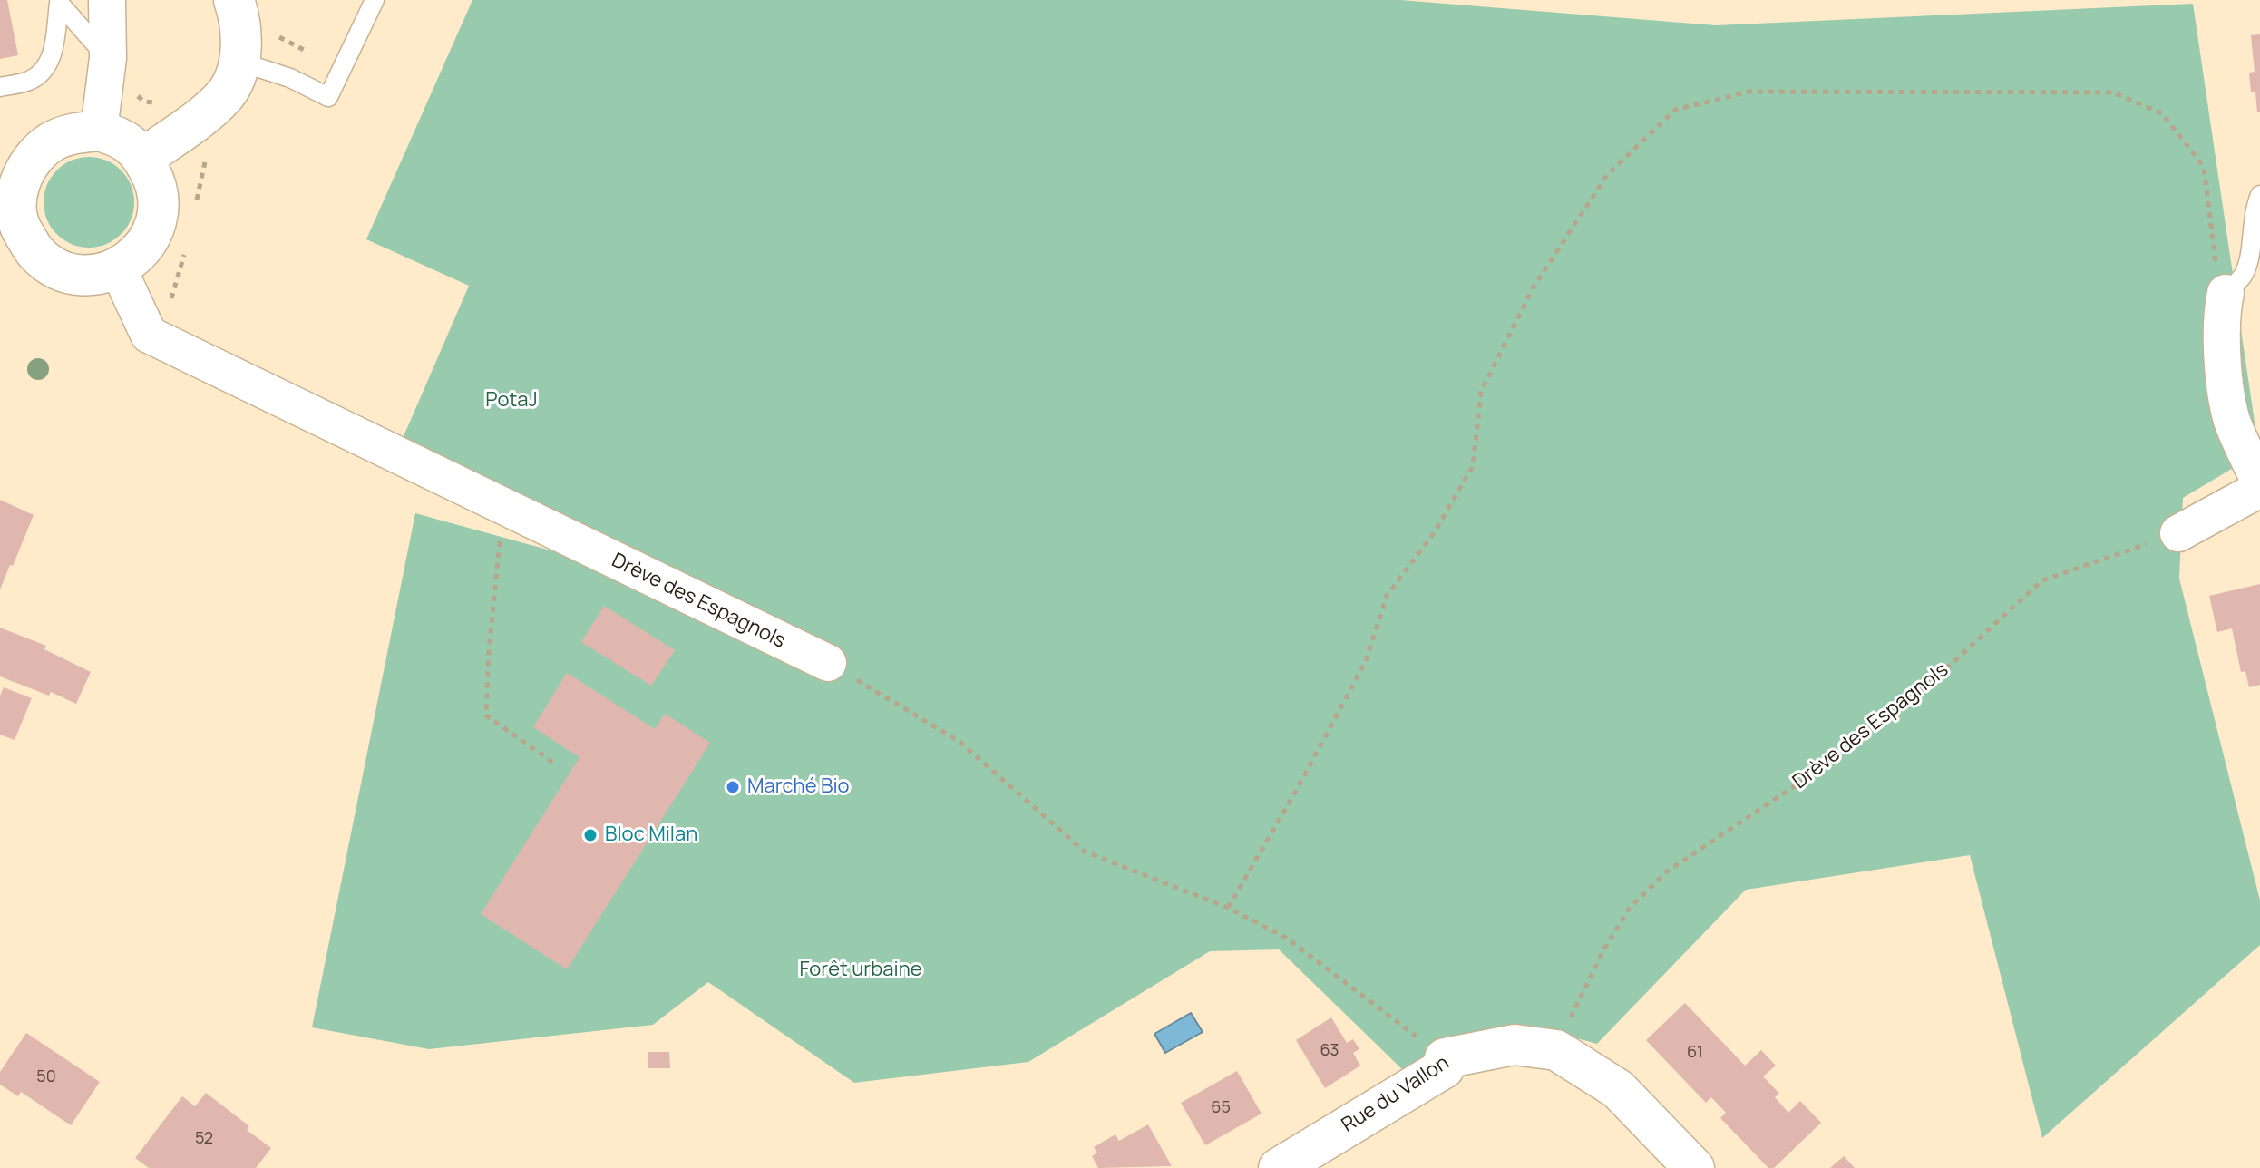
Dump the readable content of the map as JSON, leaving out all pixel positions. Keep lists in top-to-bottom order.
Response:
{
  "streets": {
    "street": ["Drève des Espagnols", "Rue du Vallon"]
  },
  "crossings": [
    ["Drève des Espagnols", "Rue du Vallon"]
  ],
  "parks": ["PotaJ", "Forêt urbaine"],
  "places": ["Marché Bio", "Bloc Milan"],
  "house_numbers": [
    "63",
    "61",
    "50",
    "65",
    "52"
  ]
}
